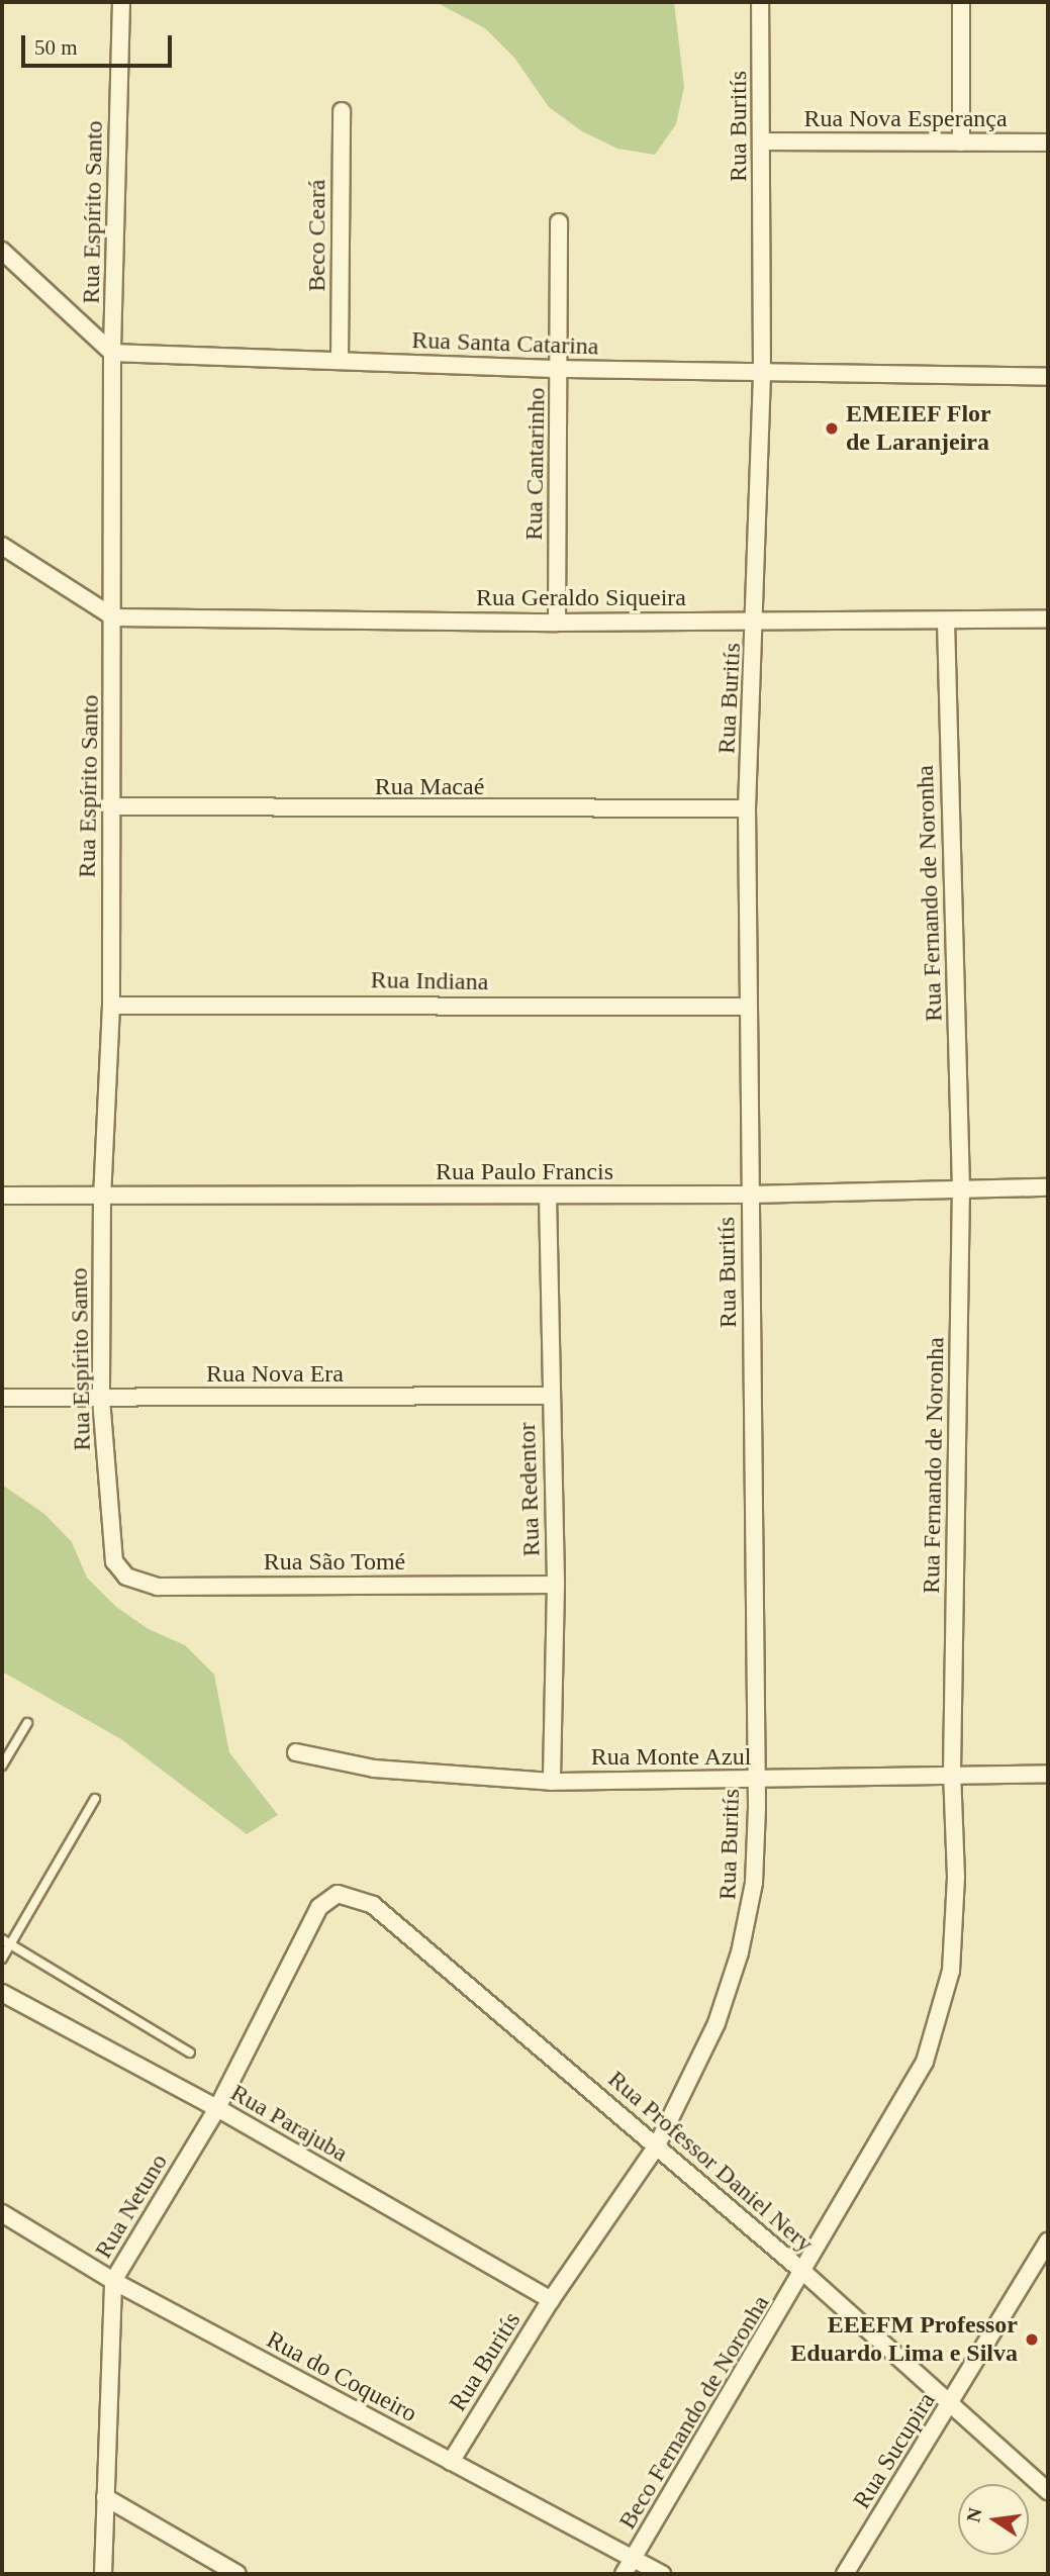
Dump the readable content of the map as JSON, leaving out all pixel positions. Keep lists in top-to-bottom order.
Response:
{
  "streets": {
    "street": [
      "Rua Nova Esperança",
      "Rua Buritís",
      "Rua Espírito Santo",
      "Beco Ceará",
      "Rua Santa Catarina",
      "Rua Cantarinho",
      "Rua Geraldo Siqueira",
      "Rua Macaé",
      "Rua Fernando de Noronha",
      "Rua Indiana",
      "Rua Paulo Francis",
      "Rua Nova Era",
      "Rua Redentor",
      "Rua São Tomé",
      "Rua Monte Azul",
      "Rua Parajuba",
      "Rua Professor Daniel Nery",
      "Rua Netuno",
      "Rua do Coqueiro",
      "Beco Fernando de Noronha",
      "Rua Sucupira"
    ]
  },
  "crossings": [
    ["Rua Nova Esperança", "Rua Buritís"],
    ["Rua Buritís", "Rua Santa Catarina"],
    ["Rua Buritís", "Rua Geraldo Siqueira"],
    ["Rua Buritís", "Rua Macaé"],
    ["Rua Buritís", "Rua Indiana"],
    ["Rua Buritís", "Rua Paulo Francis"],
    ["Rua Buritís", "Rua Monte Azul"],
    ["Rua Buritís", "Rua Parajuba"],
    ["Rua Buritís", "Rua Professor Daniel Nery"],
    ["Rua Buritís", "Rua do Coqueiro"],
    ["Rua Espírito Santo", "Rua Santa Catarina"],
    ["Rua Espírito Santo", "Rua Geraldo Siqueira"],
    ["Rua Espírito Santo", "Rua Macaé"],
    ["Rua Espírito Santo", "Rua Indiana"],
    ["Rua Espírito Santo", "Rua Paulo Francis"],
    ["Rua Espírito Santo", "Rua Nova Era"],
    ["Rua Espírito Santo", "Rua São Tomé"],
    ["Beco Ceará", "Rua Santa Catarina"],
    ["Rua Santa Catarina", "Rua Cantarinho"],
    ["Rua Cantarinho", "Rua Geraldo Siqueira"],
    ["Rua Geraldo Siqueira", "Rua Fernando de Noronha"],
    ["Rua Fernando de Noronha", "Rua Paulo Francis"],
    ["Rua Fernando de Noronha", "Rua Monte Azul"],
    ["Rua Fernando de Noronha", "Rua Professor Daniel Nery"],
    ["Rua Fernando de Noronha", "Beco Fernando de Noronha"],
    ["Rua Paulo Francis", "Rua Redentor"],
    ["Rua Nova Era", "Rua Redentor"],
    ["Rua Redentor", "Rua São Tomé"],
    ["Rua Redentor", "Rua Monte Azul"],
    ["Rua Parajuba", "Rua Netuno"],
    ["Rua Professor Daniel Nery", "Rua Netuno"],
    ["Rua Professor Daniel Nery", "Beco Fernando de Noronha"],
    ["Rua Professor Daniel Nery", "Rua Sucupira"],
    ["Rua Netuno", "Rua do Coqueiro"],
    ["Rua do Coqueiro", "Beco Fernando de Noronha"]
  ],
  "places": ["EMEIEF Flor de Laranjeira", "EEEFM Professor Eduardo Lima e Silva"],
  "scale_bar": "50 m",
  "north": "left"
}
